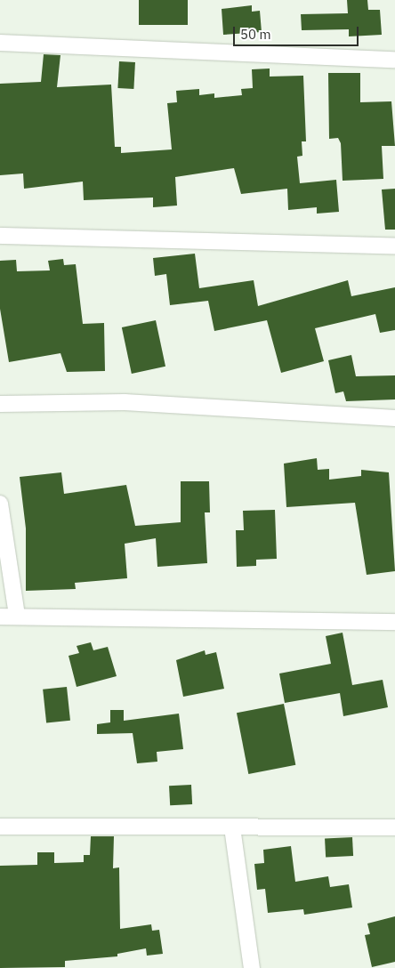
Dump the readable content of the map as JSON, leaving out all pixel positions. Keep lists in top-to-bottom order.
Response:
{
  "scale_bar": "50 m"
}
